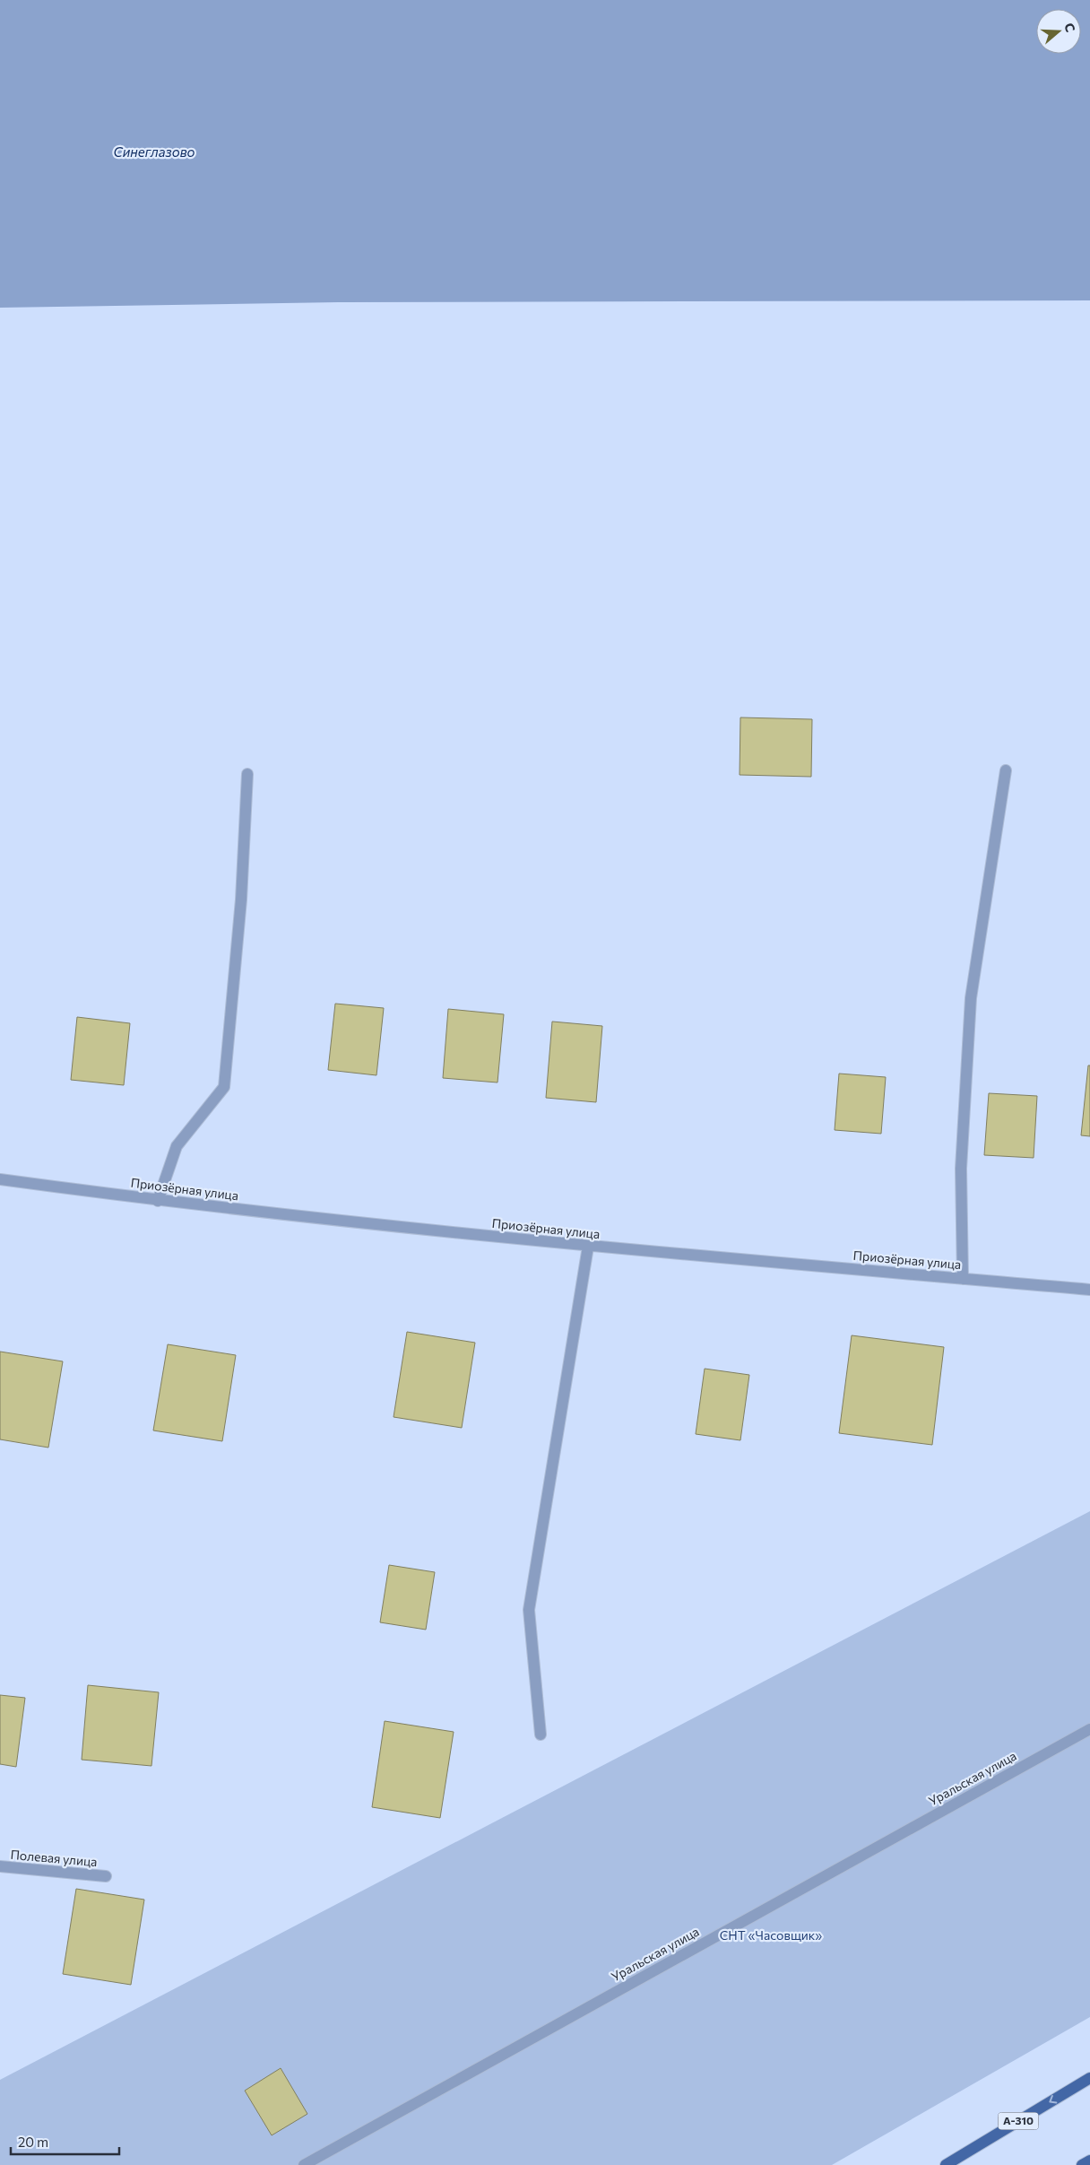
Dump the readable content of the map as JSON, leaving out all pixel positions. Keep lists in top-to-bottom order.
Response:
{
  "streets": {
    "main road": ["А-310"],
    "street": ["Приозёрная улица", "Уральская улица", "Полевая улица"]
  },
  "water": ["Синеглазово"],
  "parks": ["СНТ «Часовщик»"],
  "scale_bar": "20 m",
  "north": "right"
}
